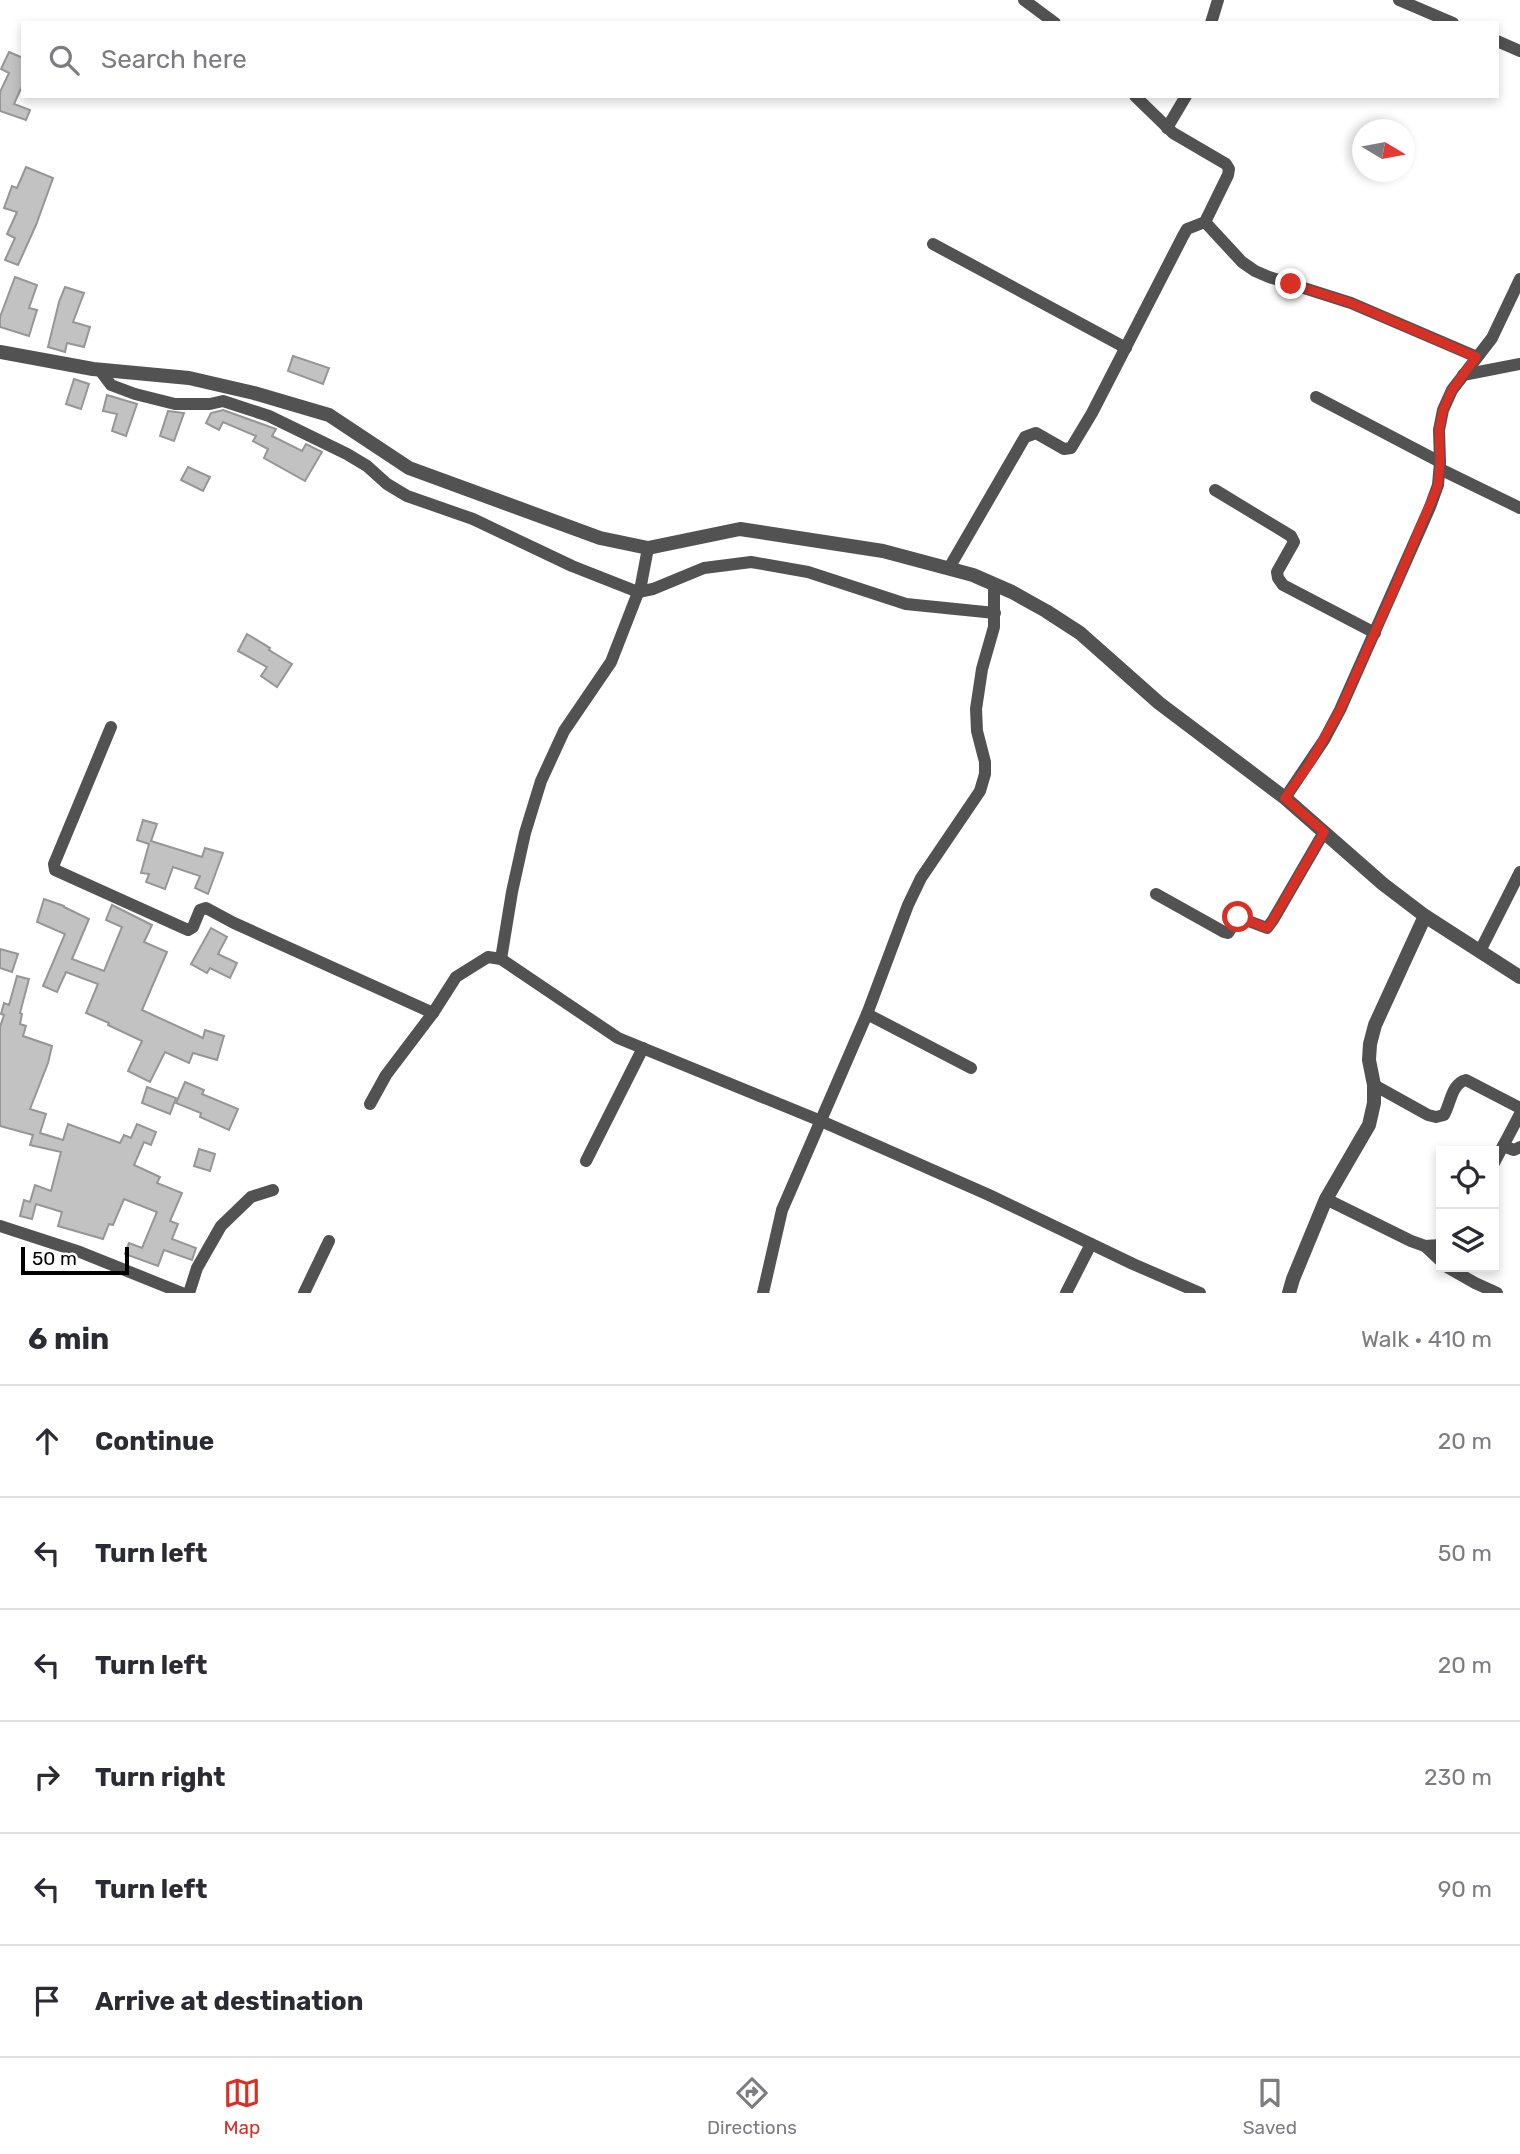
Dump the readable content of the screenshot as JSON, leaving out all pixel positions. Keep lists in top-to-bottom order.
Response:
{
  "scale_bar": "50 m",
  "north": "right",
  "page": {
    "search": "Search here",
    "scale": "50 m",
    "heading": ["6 min", "Walk · 410 m"],
    "list": [
      ["Continue", "20 m"],
      ["Turn left", "50 m"],
      ["Turn left", "20 m"],
      ["Turn right", "230 m"],
      ["Turn left", "90 m"],
      "Arrive at destination"
    ],
    "nav": ["Map", "Directions", "Saved"]
  }
}
